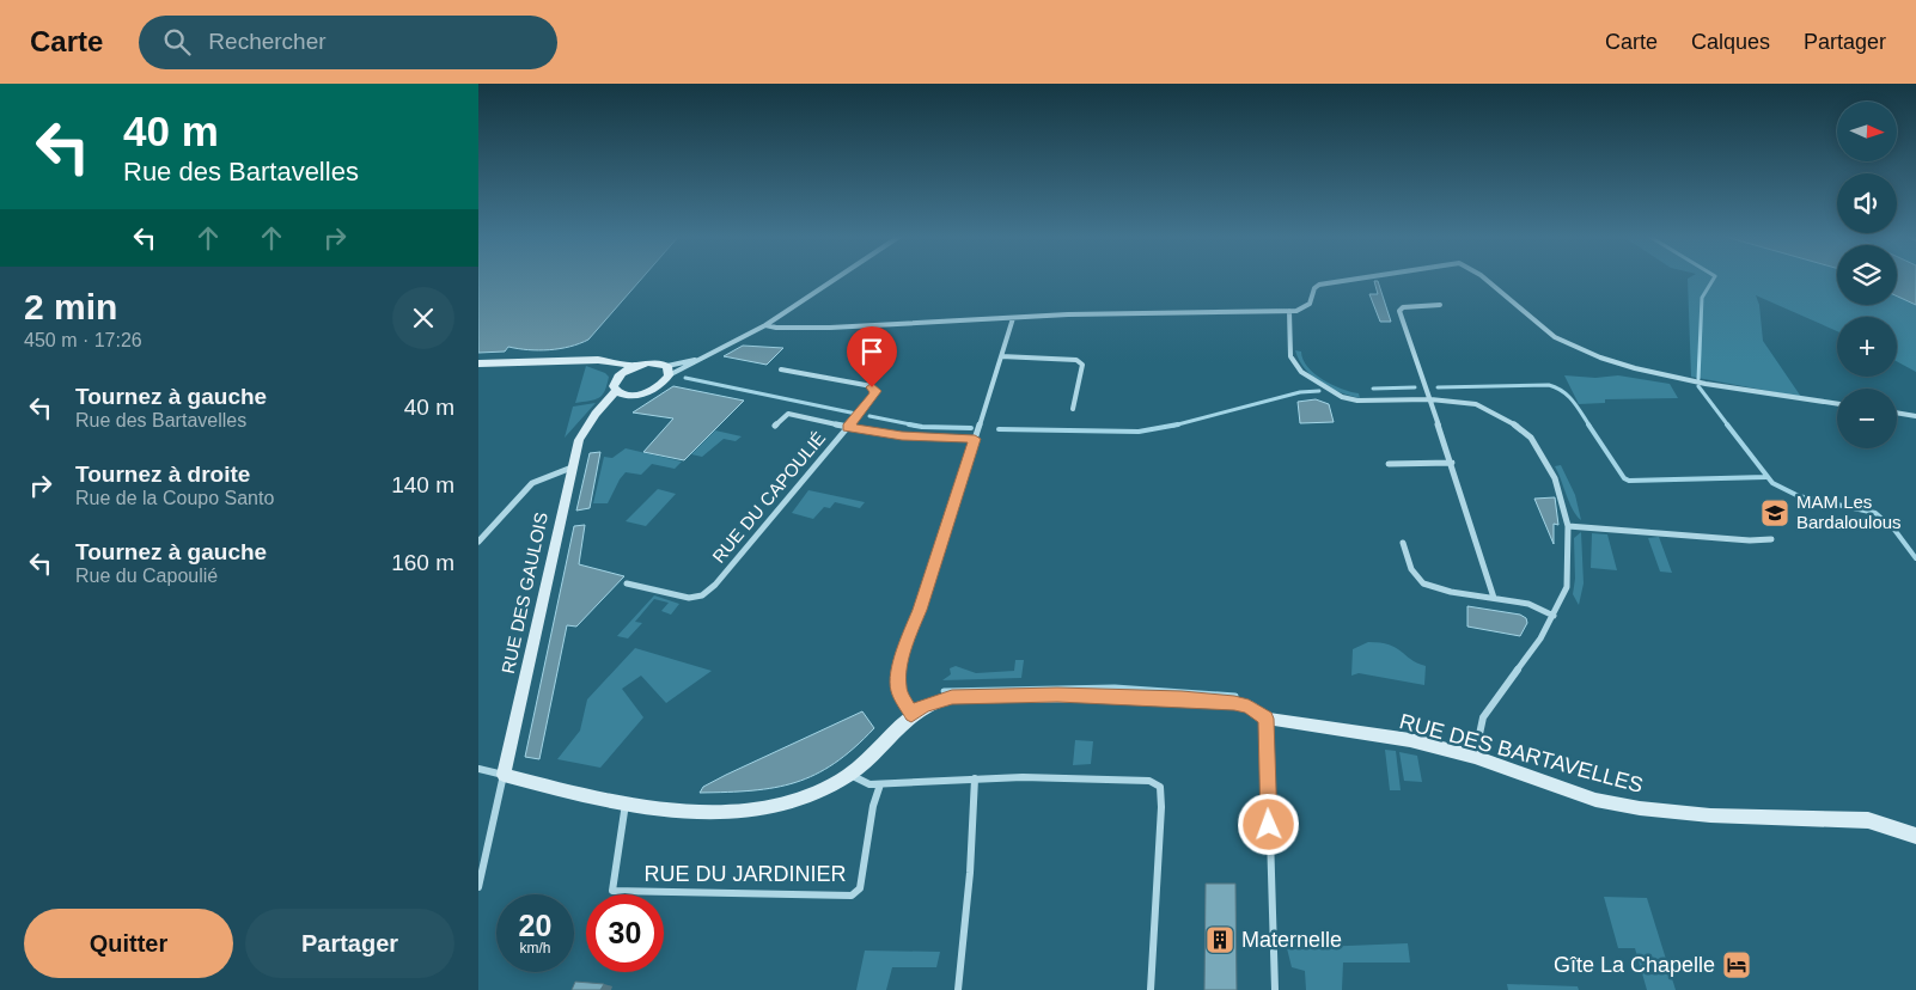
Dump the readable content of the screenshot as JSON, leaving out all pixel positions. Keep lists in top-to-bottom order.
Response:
{
  "streets": {
    "street": [
      "RUE DU CAPOULIÉ",
      "RUE DES GAULOIS",
      "RUE DES BARTAVELLES",
      "RUE DU JARDINIER"
    ]
  },
  "crossings": [
    ["RUE DES GAULOIS", "RUE DES BARTAVELLES"],
    ["RUE DES BARTAVELLES", "RUE DU JARDINIER"]
  ],
  "places": {
    "school or university": ["MAM Les Bardaloulous"],
    "building": ["Maternelle"],
    "hotel": ["Gîte La Chapelle"]
  },
  "north": "right",
  "page": {
    "header": "Carte",
    "search": "Rechercher",
    "nav": ["Carte", "Calques", "Partager"],
    "turn": ["40 m", "Rue des Bartavelles"],
    "map_buttons": ["+", "−"],
    "heading": ["2 min", "450 m · 17:26"],
    "list": [
      {
        "name": "Tournez à gauche",
        "note": "Rue des Bartavelles",
        "value": "40 m"
      },
      {
        "name": "Tournez à droite",
        "note": "Rue de la Coupo Santo",
        "value": "140 m"
      },
      {
        "name": "Tournez à gauche",
        "note": "Rue du Capoulié",
        "value": "160 m"
      }
    ],
    "speed": "20 km/h",
    "limit": "30",
    "buttons": ["Quitter", "Partager"]
  }
}
